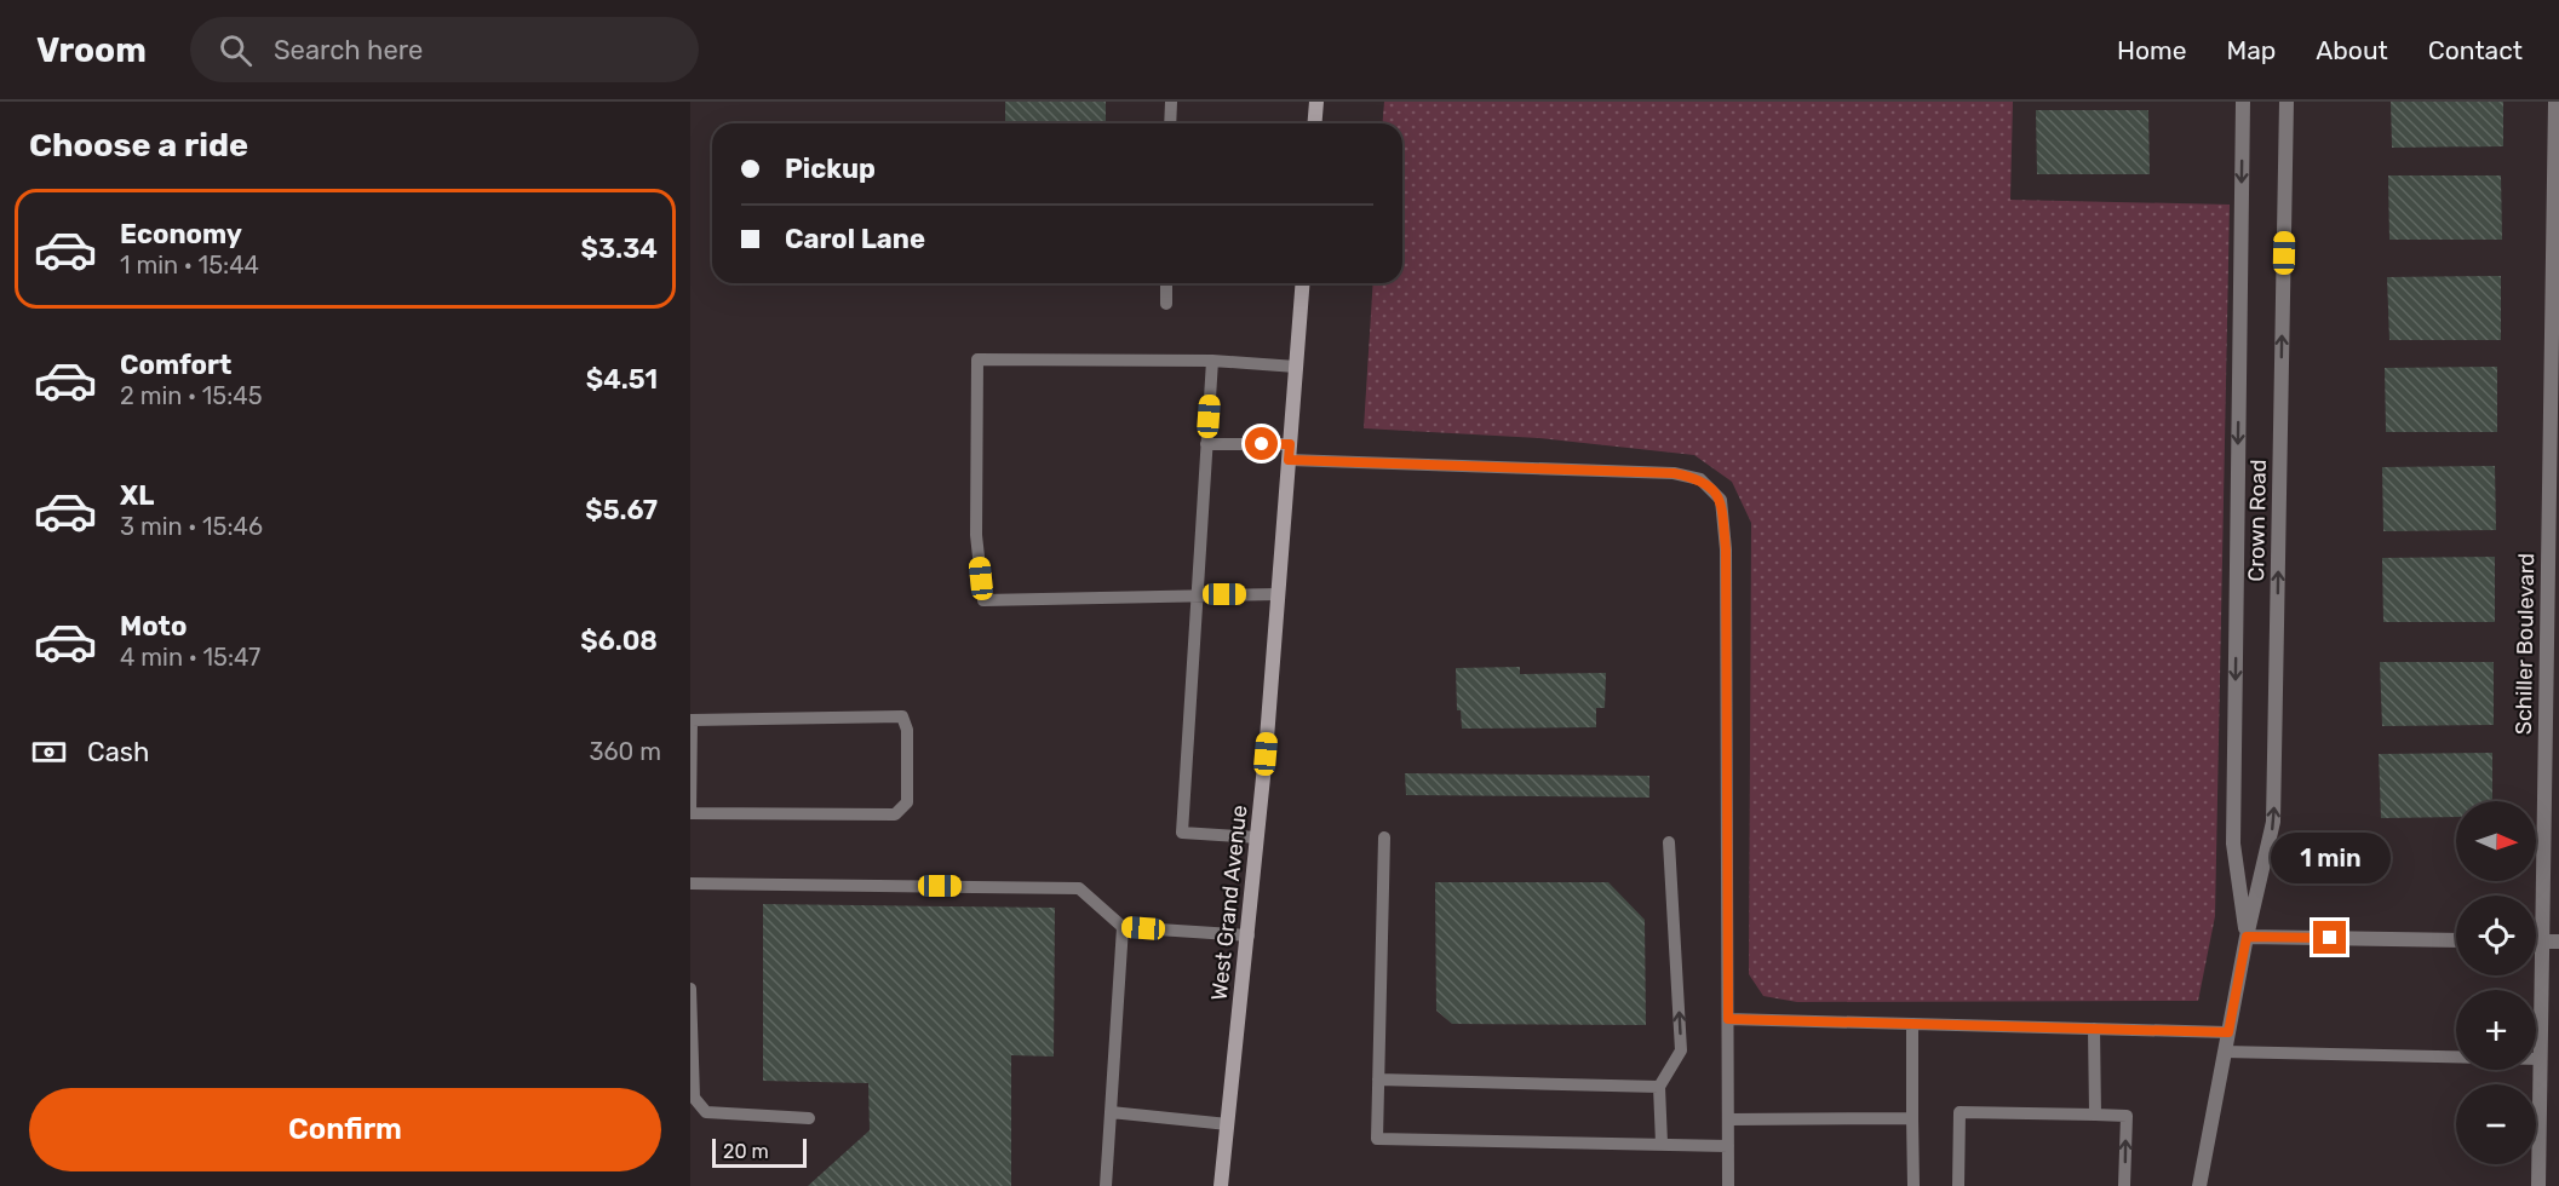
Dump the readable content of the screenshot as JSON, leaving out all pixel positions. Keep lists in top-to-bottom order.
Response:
{
  "streets": {
    "main road": ["West Grand Avenue"],
    "street": ["Crown Road", "Schiller Boulevard"]
  },
  "scale_bar": "20 m",
  "north": "right",
  "page": {
    "header": "Vroom",
    "search": "Search here",
    "nav": [
      "Home",
      "Map",
      "About",
      "Contact"
    ],
    "heading": "Choose a ride",
    "banner": ["Pickup", "Carol Lane"],
    "list": [
      {
        "name": "Economy",
        "note": "1 min · 15:44",
        "value": "$3.34"
      },
      {
        "name": "Comfort",
        "note": "2 min · 15:45",
        "value": "$4.51"
      },
      {
        "name": "XL",
        "note": "3 min · 15:46",
        "value": "$5.67"
      },
      {
        "name": "Moto",
        "note": "4 min · 15:47",
        "value": "$6.08"
      }
    ],
    "pay": ["Cash", "360 m"],
    "map_buttons": ["+", "−"],
    "bubble": "1 min",
    "buttons": "Confirm",
    "scale": "20 m"
  }
}
